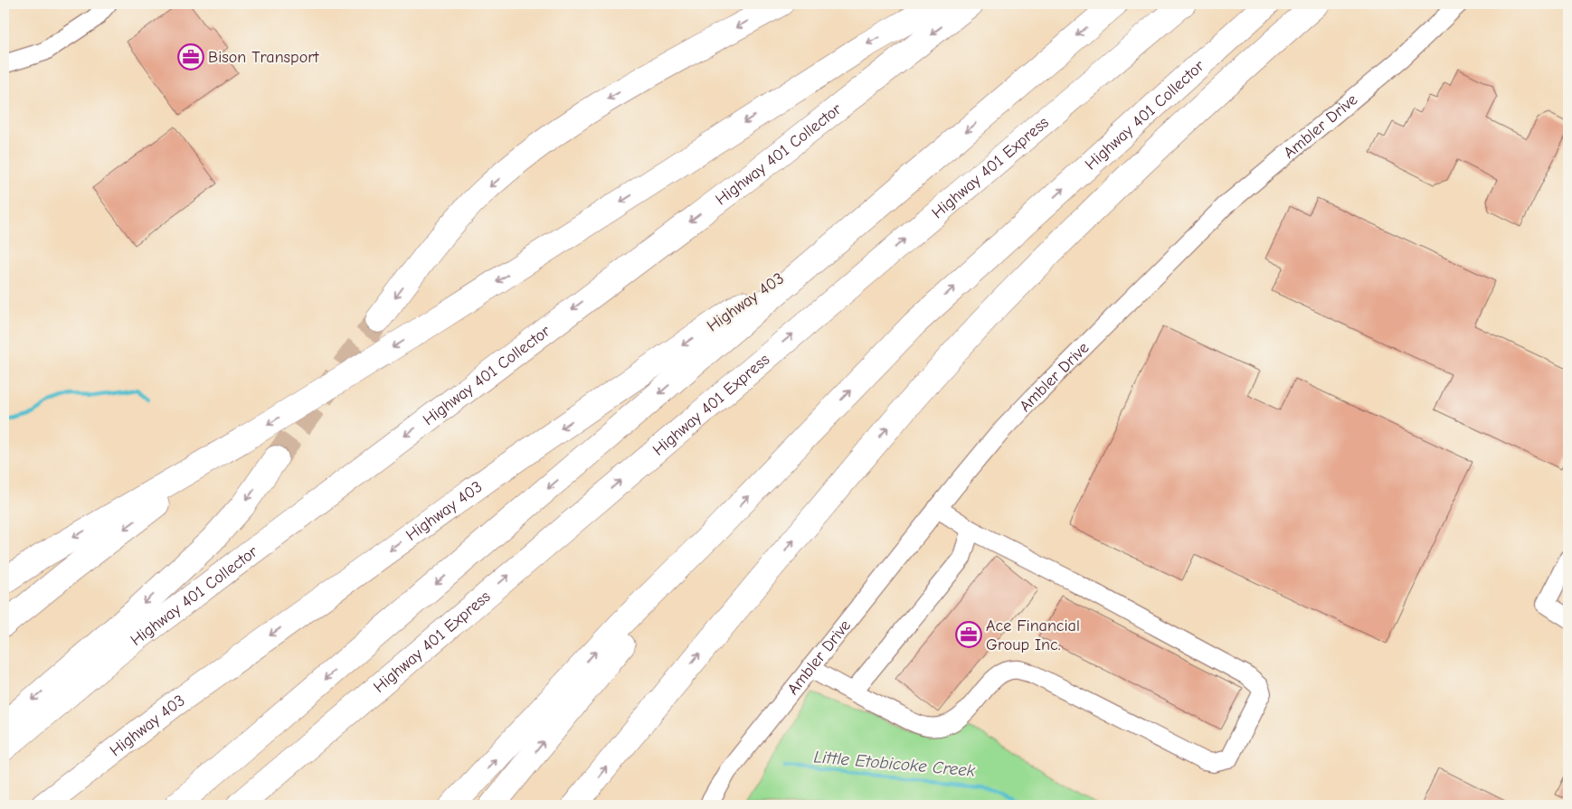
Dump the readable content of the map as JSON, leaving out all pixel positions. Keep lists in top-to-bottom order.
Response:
{
  "streets": {
    "highway": ["Highway 401 Collector", "Highway 401 Express", "Highway 403"],
    "street": ["Ambler Drive"]
  },
  "water": ["Little Etobicoke Creek"],
  "places": {
    "office": ["Bison Transport", "Ace Financial Group Inc."]
  }
}
